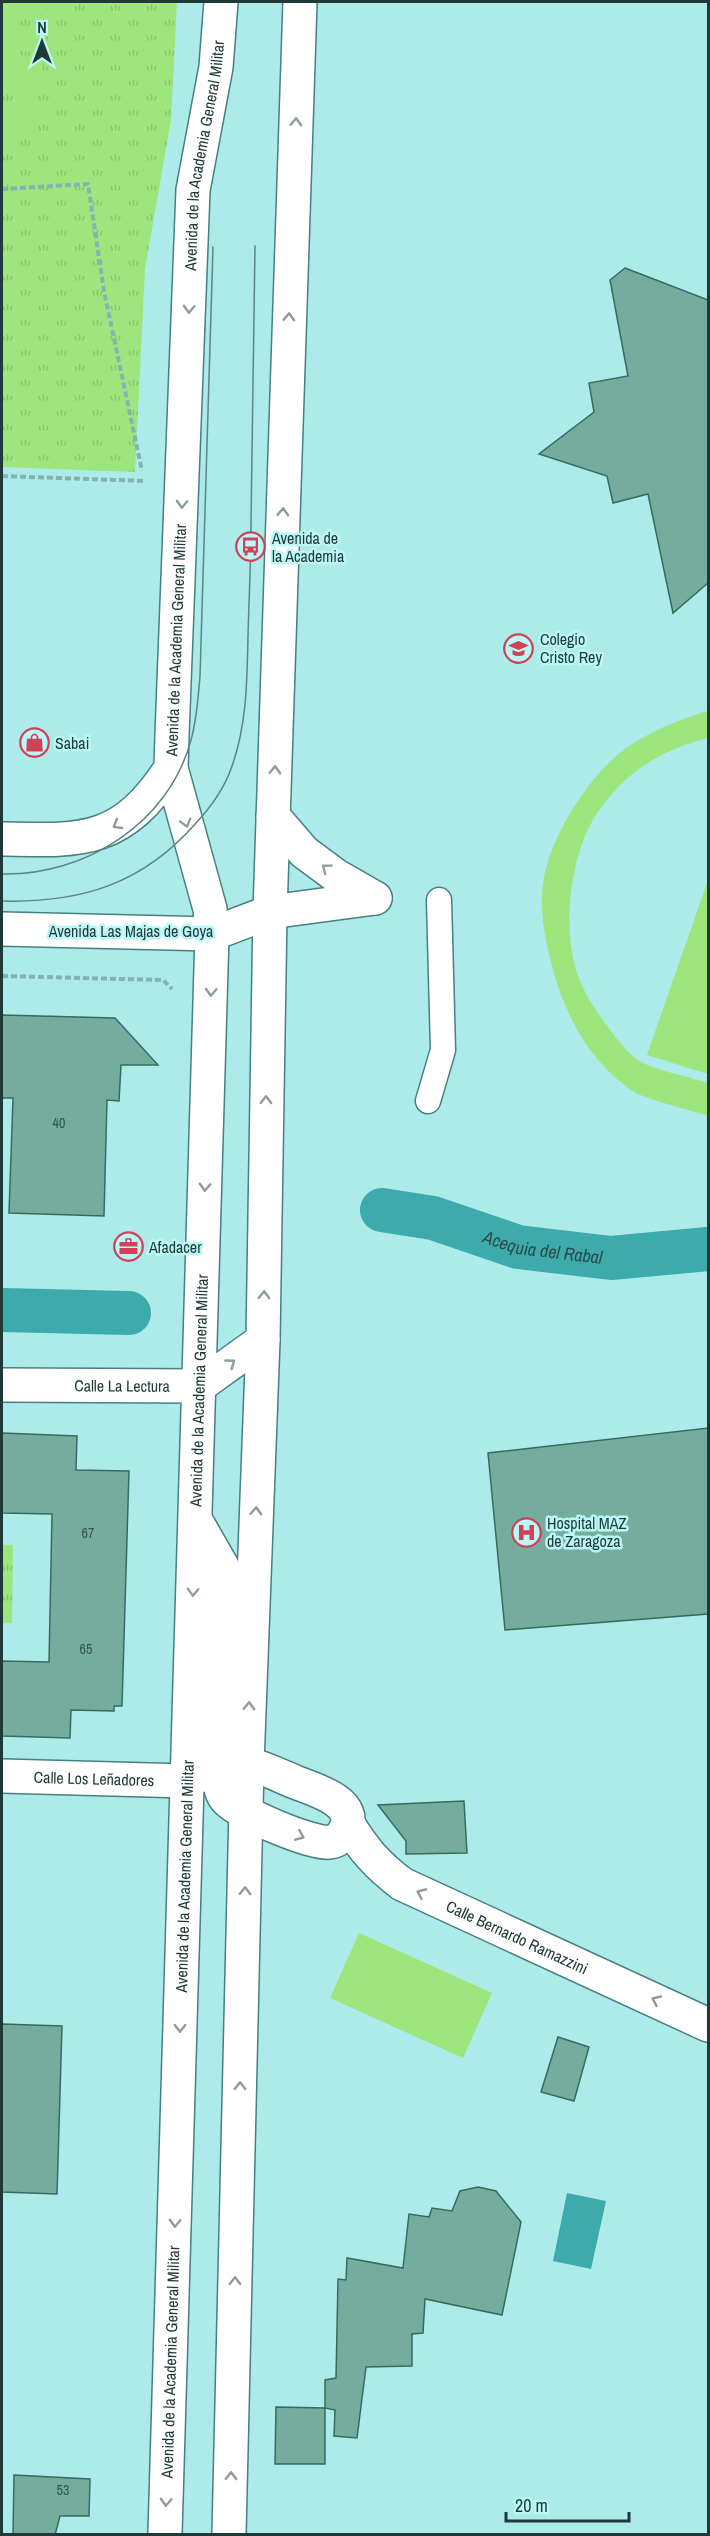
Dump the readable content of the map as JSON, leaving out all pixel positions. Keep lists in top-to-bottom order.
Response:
{
  "streets": {
    "main road": [
      "Avenida de la Academia General Militar",
      "Avenida Las Majas de Goya",
      "Calle La Lectura",
      "Calle Los Leñadores",
      "Calle Bernardo Ramazzini"
    ]
  },
  "crossings": [
    ["Avenida de la Academia General Militar", "Avenida Las Majas de Goya"],
    ["Avenida de la Academia General Militar", "Calle La Lectura"],
    ["Avenida de la Academia General Militar", "Calle Los Leñadores"],
    ["Calle Los Leñadores", "Calle Bernardo Ramazzini"]
  ],
  "one_way": ["Calle Bernardo Ramazzini"],
  "water": ["Acequia del Rabal"],
  "places": {
    "bus stop": ["Avenida de la Academia"],
    "school or university": ["Colegio Cristo Rey"],
    "shop": ["Sabai"],
    "office": ["Afadacer"],
    "hospital": ["Hospital MAZ de Zaragoza"]
  },
  "house_numbers": [
    "40",
    "67",
    "65",
    "53"
  ],
  "scale_bar": "20 m",
  "north": "top"
}
